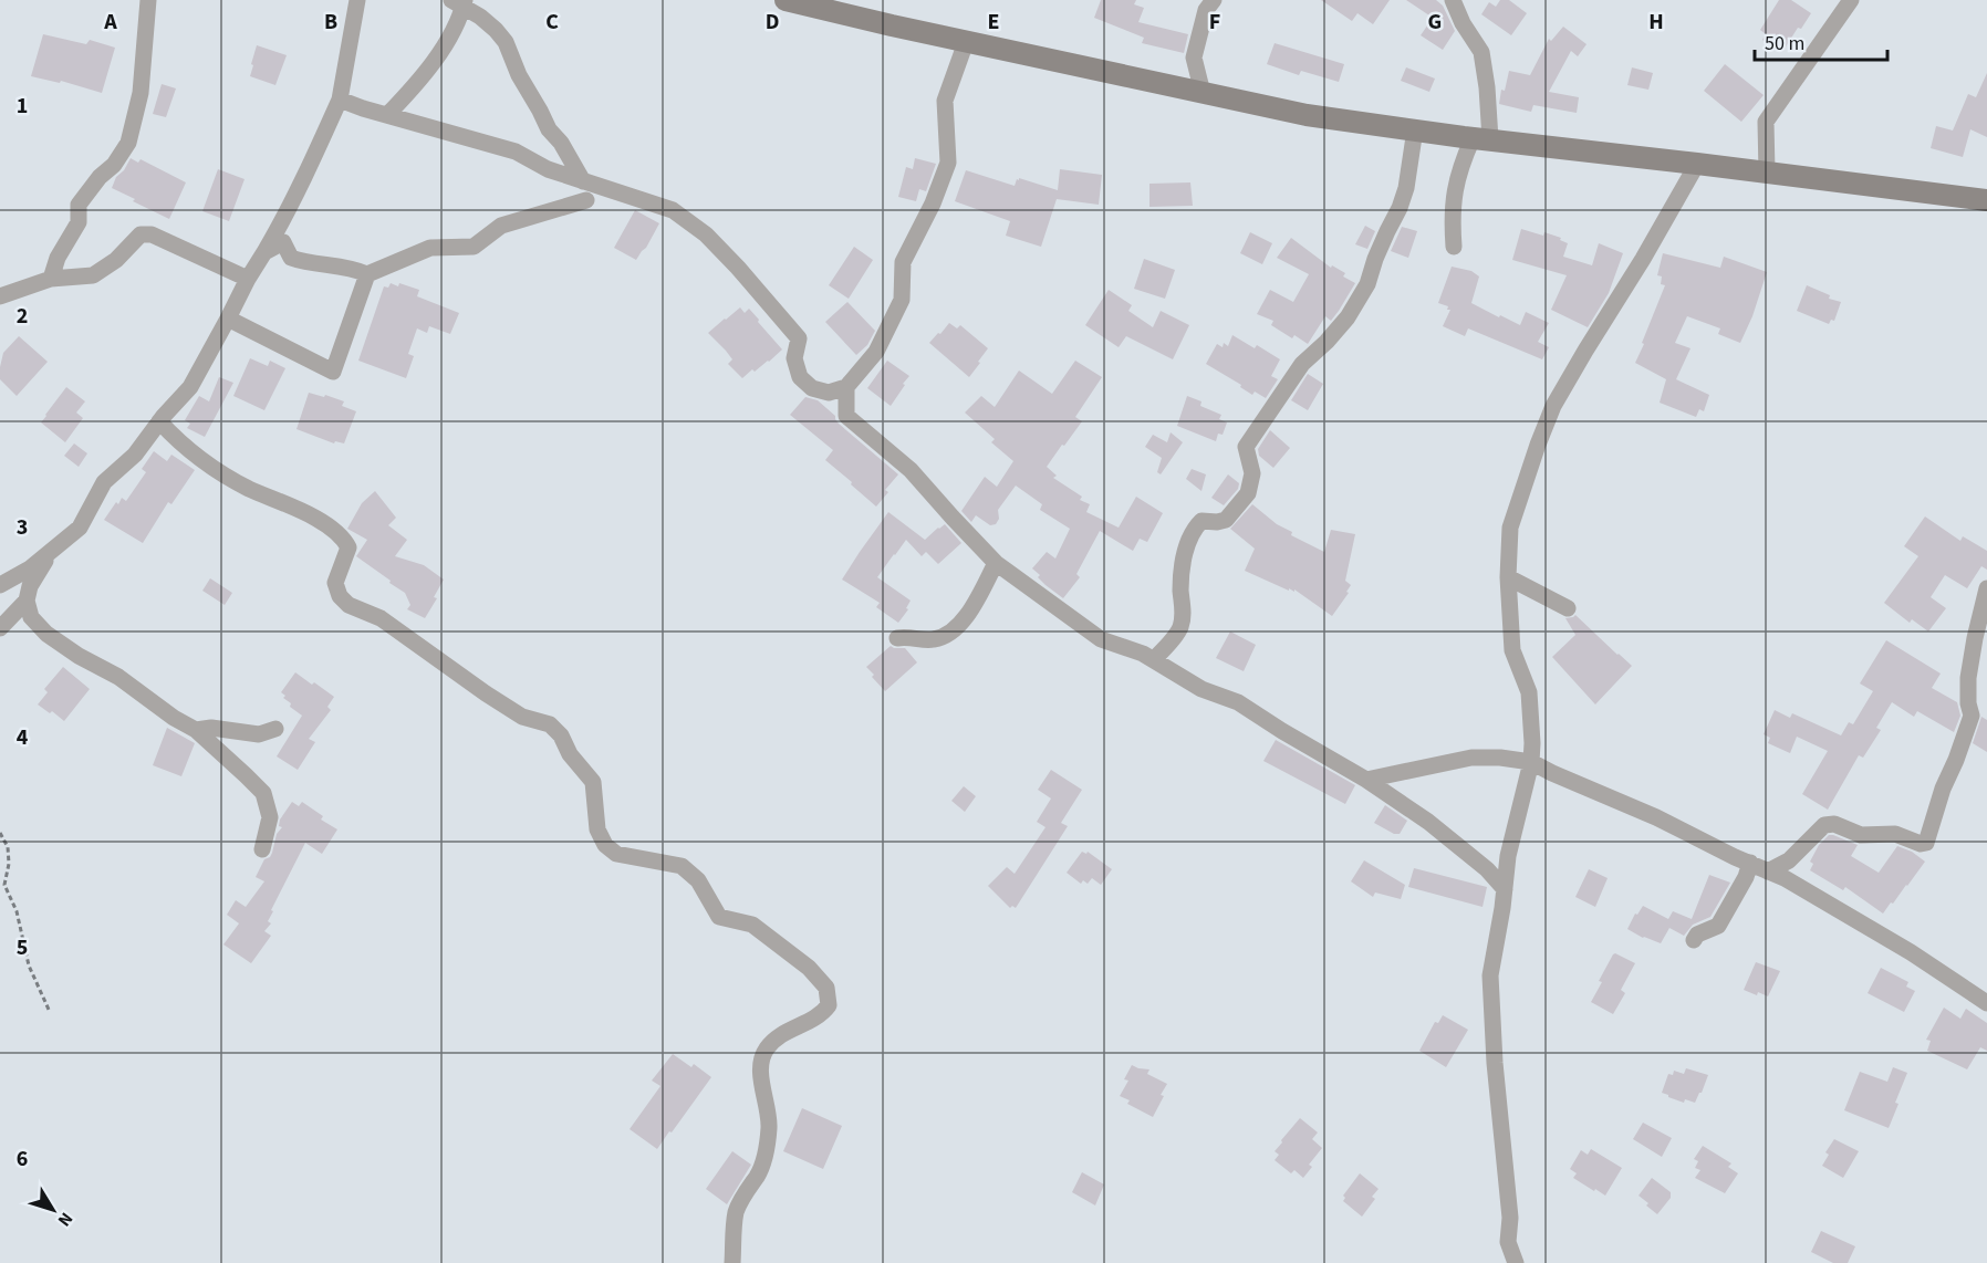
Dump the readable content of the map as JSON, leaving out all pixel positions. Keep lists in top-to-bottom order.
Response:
{
  "scale_bar": "50 m",
  "north": "bottom right",
  "grid": {
    "columns": [
      "A",
      "B",
      "C",
      "D",
      "E",
      "F",
      "G",
      "H"
    ],
    "rows": [
      "1",
      "2",
      "3",
      "4",
      "5",
      "6"
    ]
  }
}
